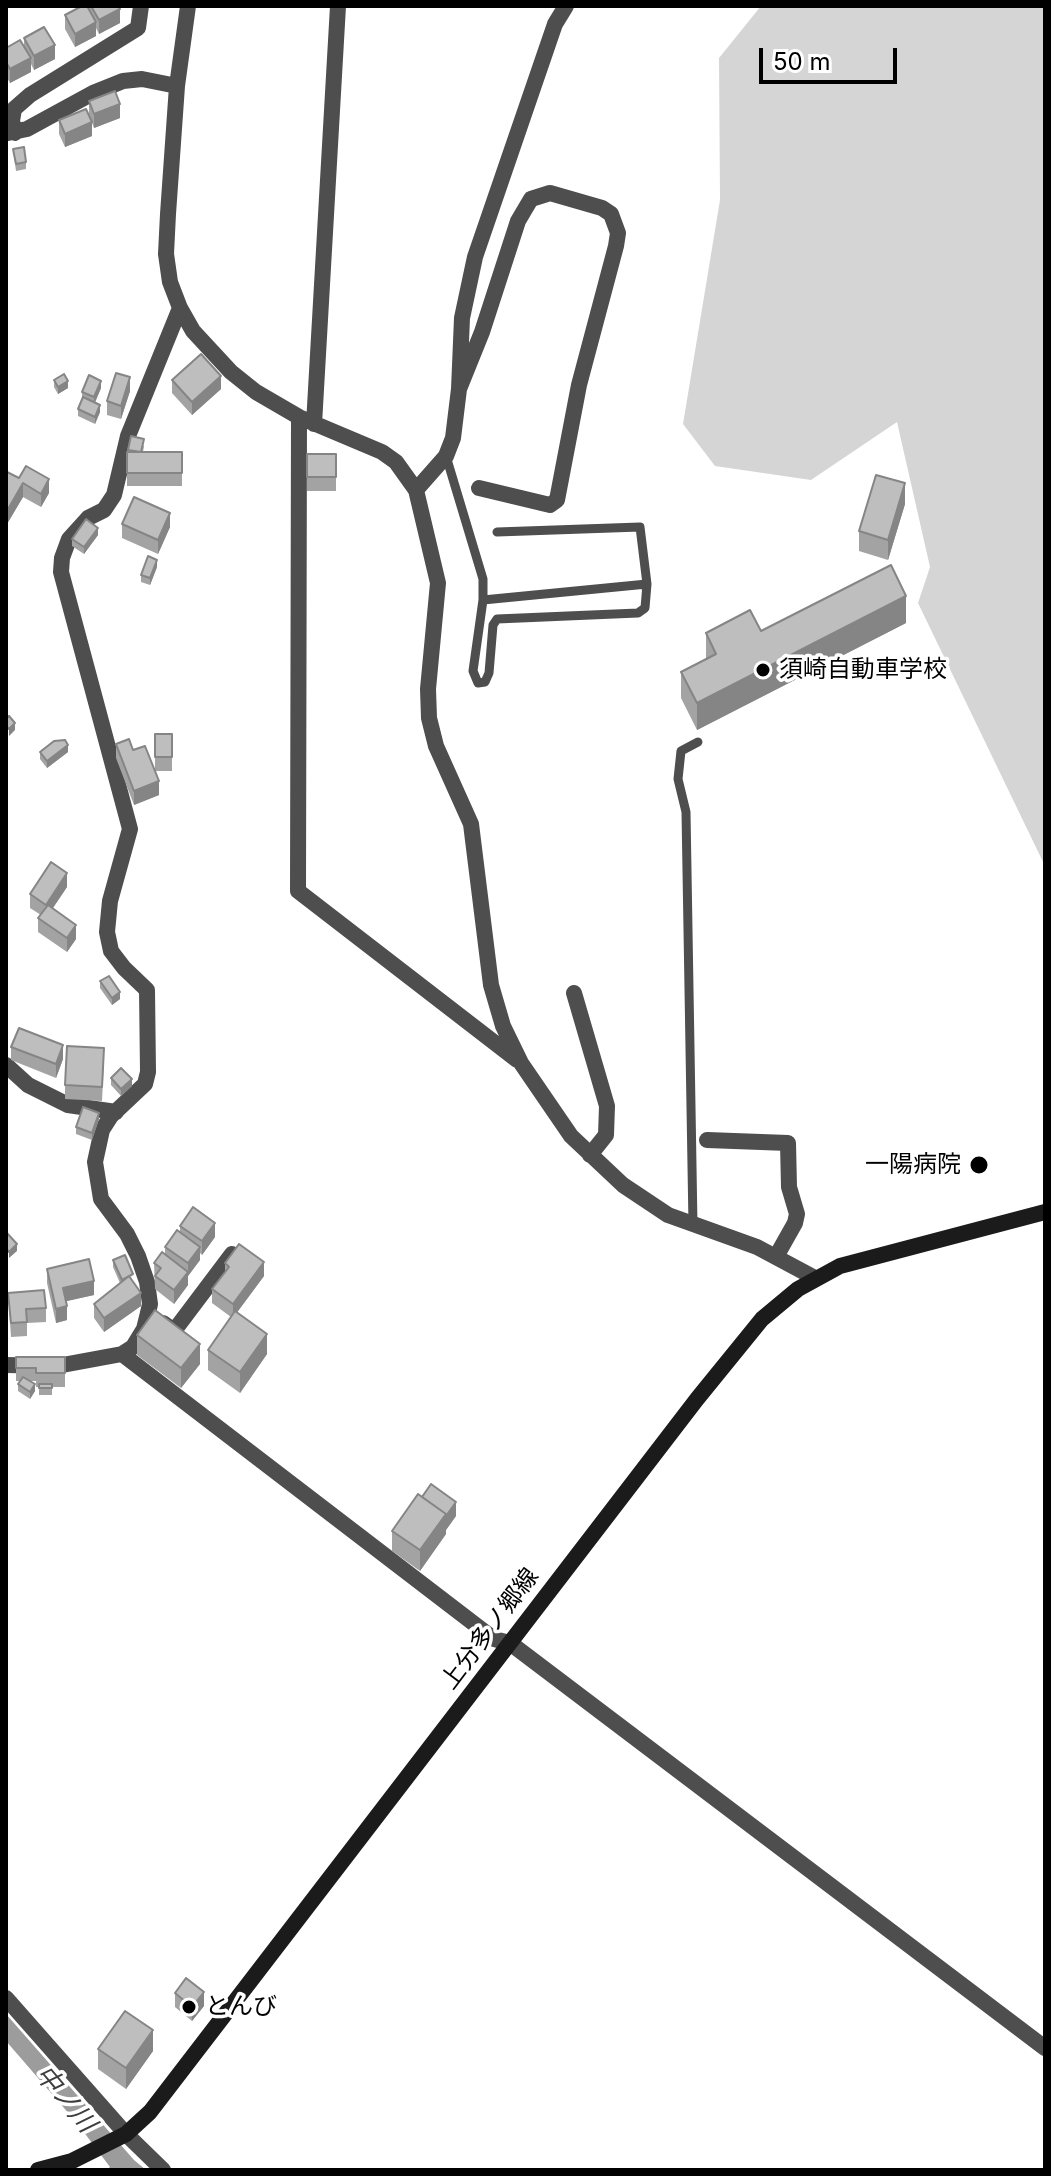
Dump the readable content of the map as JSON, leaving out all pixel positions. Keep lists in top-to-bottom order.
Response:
{
  "streets": {
    "main road": ["上分多ノ郷線"]
  },
  "water": ["中ノ川"],
  "places": ["須崎自動車学校", "一陽病院", "とんび"],
  "scale_bar": "50 m"
}
